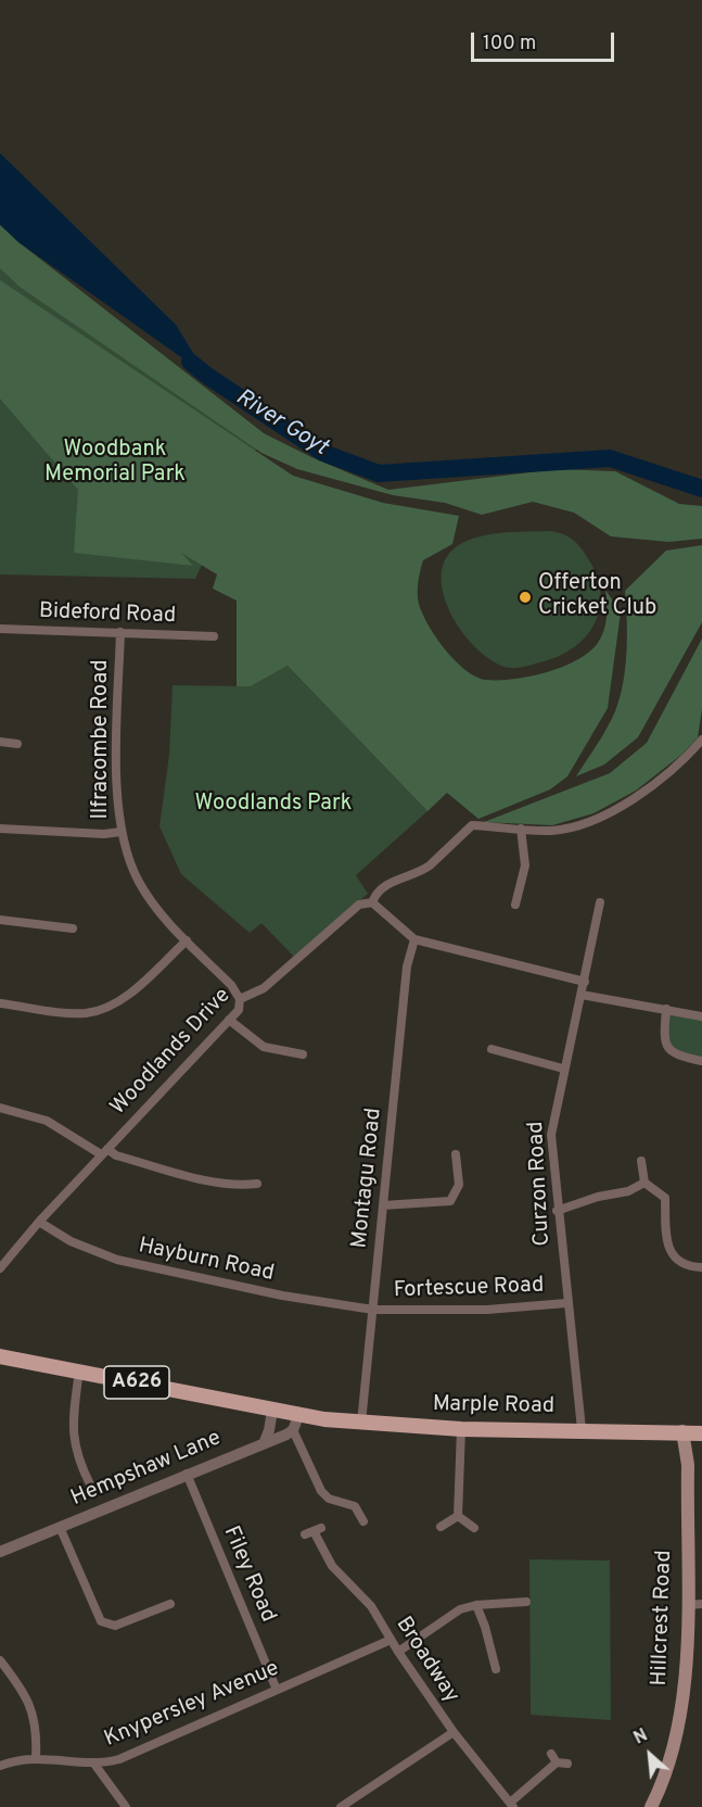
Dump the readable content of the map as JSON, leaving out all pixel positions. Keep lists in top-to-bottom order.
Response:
{
  "streets": {
    "main road": ["A626", "Marple Road", "Hillcrest Road"],
    "street": [
      "Bideford Road",
      "Ilfracombe Road",
      "Woodlands Drive",
      "Montagu Road",
      "Curzon Road",
      "Hayburn Road",
      "Fortescue Road",
      "Hempshaw Lane",
      "Filey Road",
      "Broadway",
      "Knypersley Avenue"
    ]
  },
  "crossings": [
    ["Bideford Road", "Ilfracombe Road"],
    ["Ilfracombe Road", "Woodlands Drive"],
    ["Woodlands Drive", "Hayburn Road"],
    ["Montagu Road", "Hayburn Road"],
    ["Montagu Road", "Fortescue Road"],
    ["Montagu Road", "Marple Road"],
    ["Curzon Road", "Fortescue Road"],
    ["Curzon Road", "Marple Road"],
    ["Hayburn Road", "Fortescue Road"],
    ["A626", "Marple Road"],
    ["A626", "Hempshaw Lane"],
    ["Marple Road", "Hempshaw Lane"],
    ["Marple Road", "Hillcrest Road"],
    ["Hempshaw Lane", "Filey Road"],
    ["Filey Road", "Knypersley Avenue"],
    ["Broadway", "Knypersley Avenue"]
  ],
  "water": ["River Goyt"],
  "parks": ["Woodbank Memorial Park", "Woodlands Park"],
  "places": ["Offerton Cricket Club"],
  "scale_bar": "100 m",
  "north": "top left"
}
